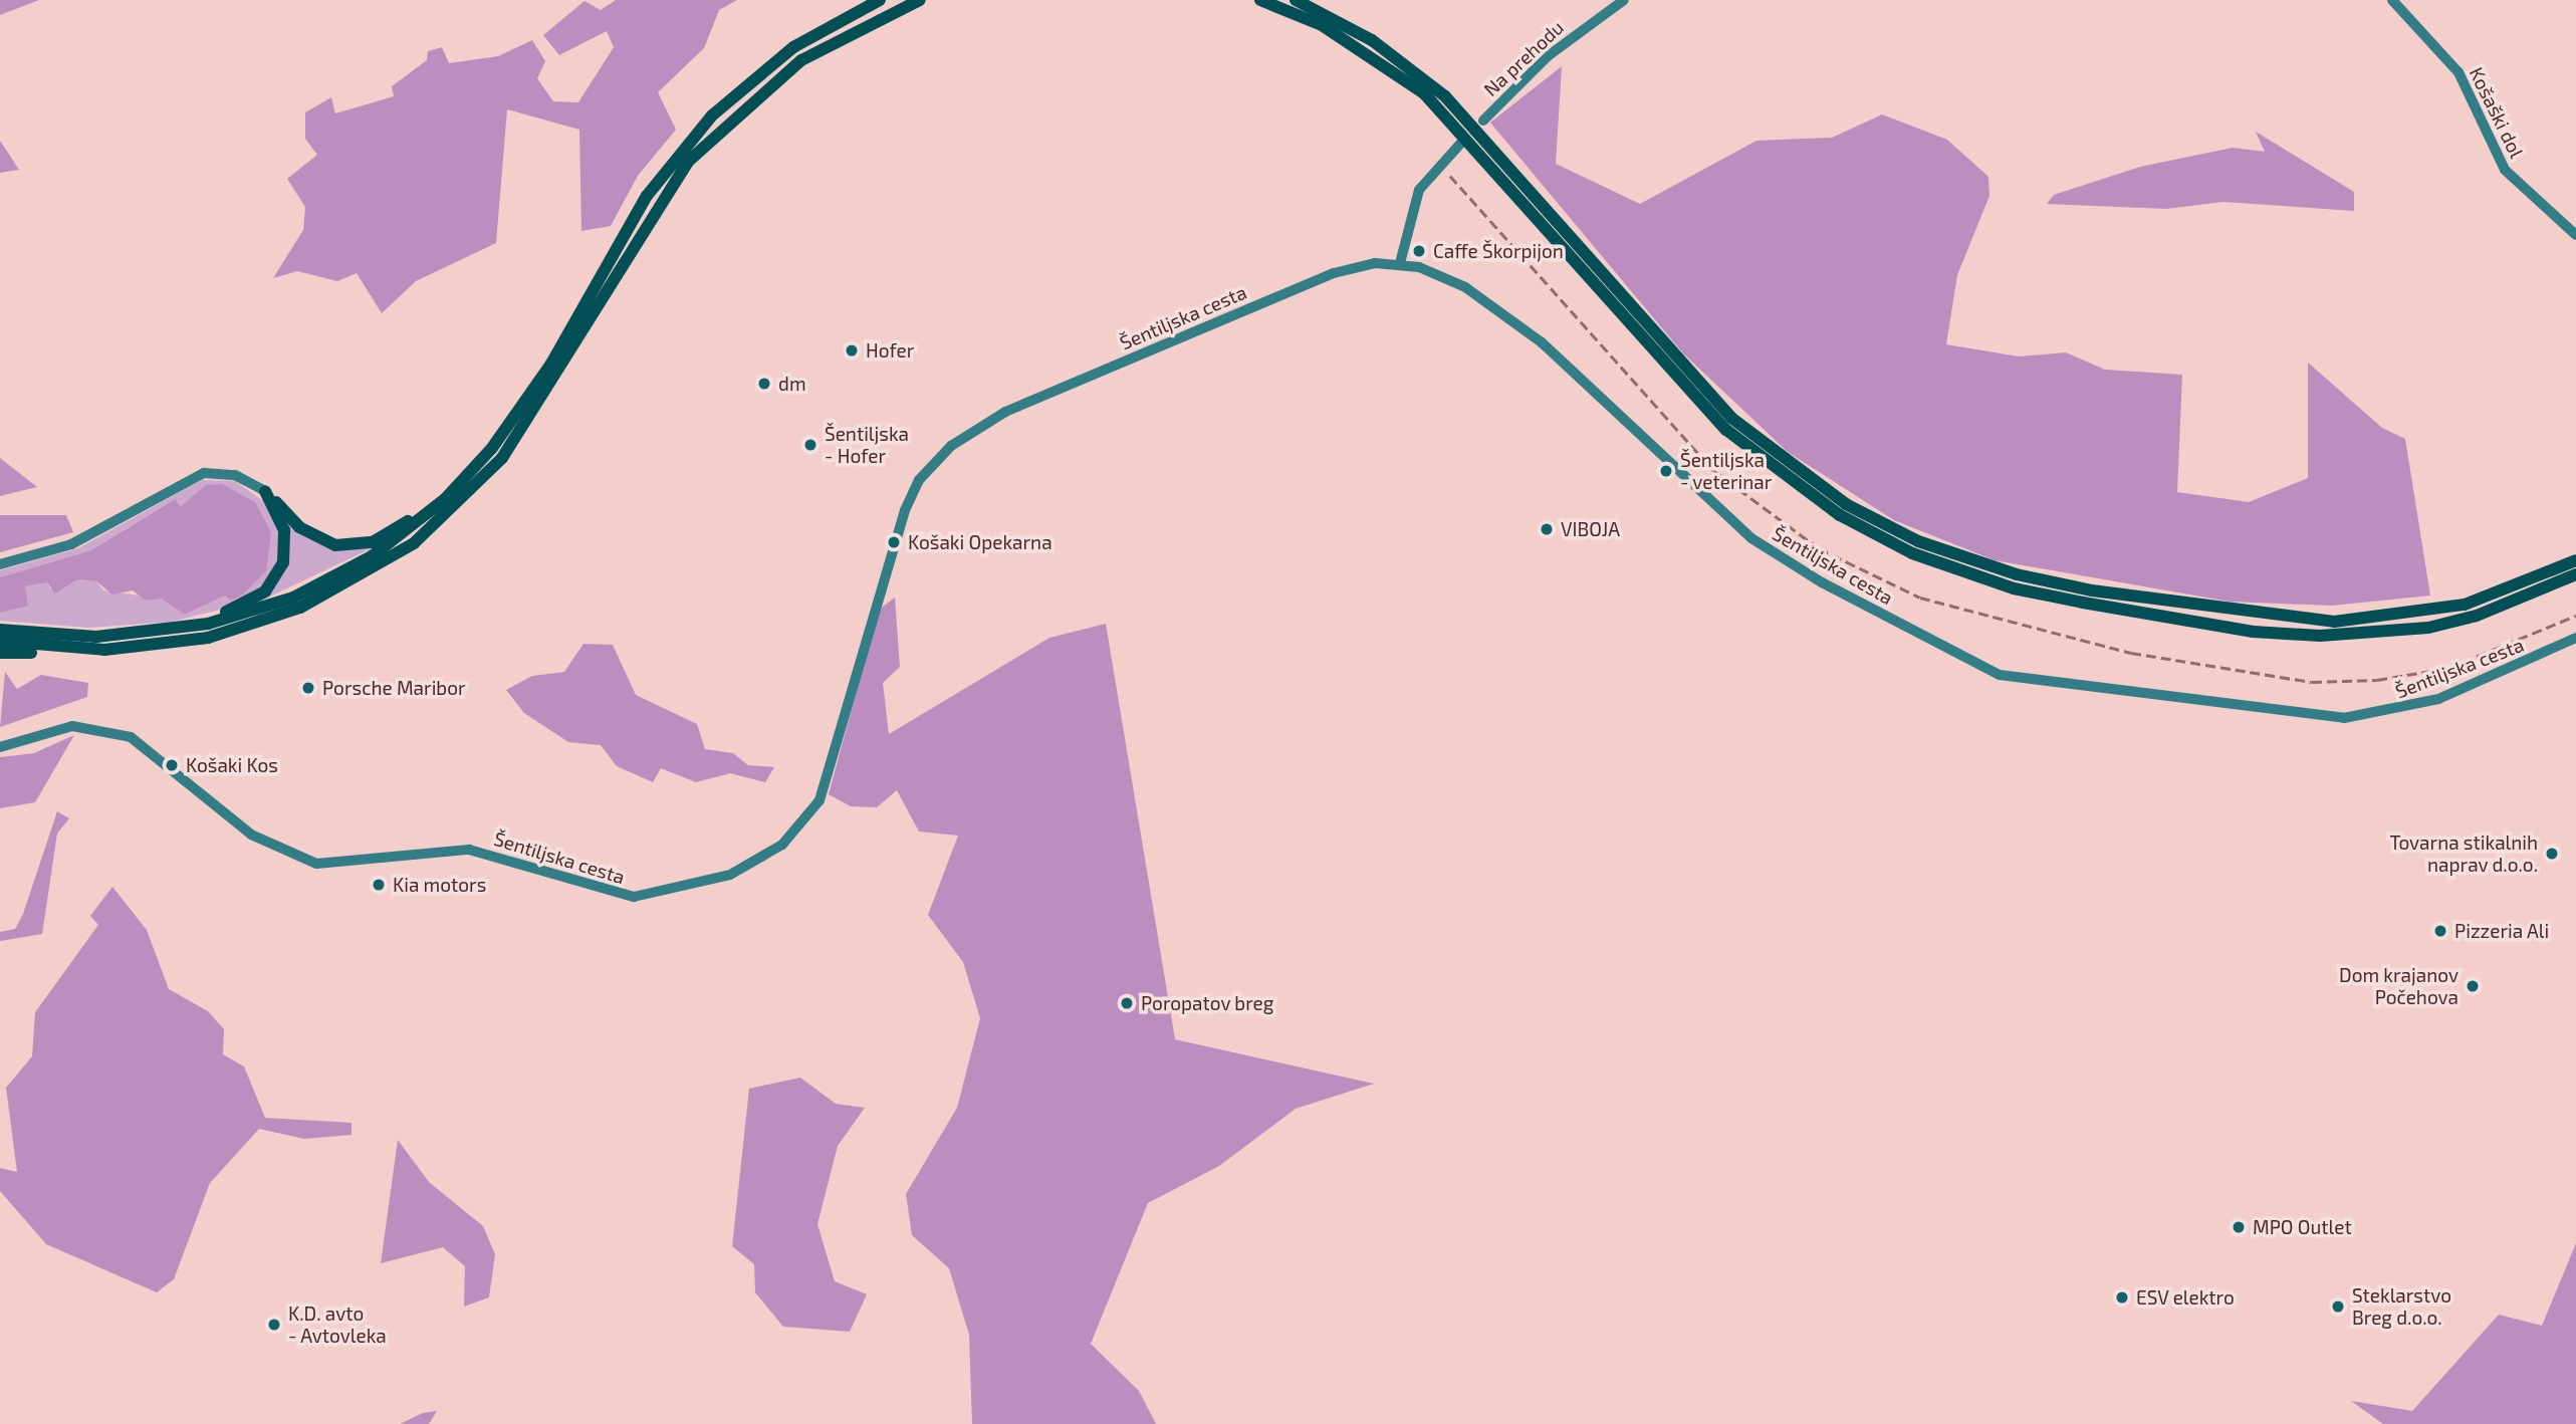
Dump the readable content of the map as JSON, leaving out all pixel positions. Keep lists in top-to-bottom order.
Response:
{
  "streets": {
    "street": ["Na prehodu", "Košaški dol", "Šentiljska cesta"]
  },
  "places": [
    "Caffe Škorpijon",
    "Hofer",
    "dm",
    "Šentiljska - Hofer",
    "Šentiljska - veterinar",
    "VIBOJA",
    "Košaki Opekarna",
    "Porsche Maribor",
    "Košaki Kos",
    "Tovarna stikalnih naprav d.o.o.",
    "Kia motors",
    "Pizzeria Ali",
    "Dom krajanov Počehova",
    "Poropatov breg",
    "MPO Outlet",
    "ESV elektro",
    "Steklarstvo Breg d.o.o.",
    "K.D. avto - Avtovleka"
  ]
}
